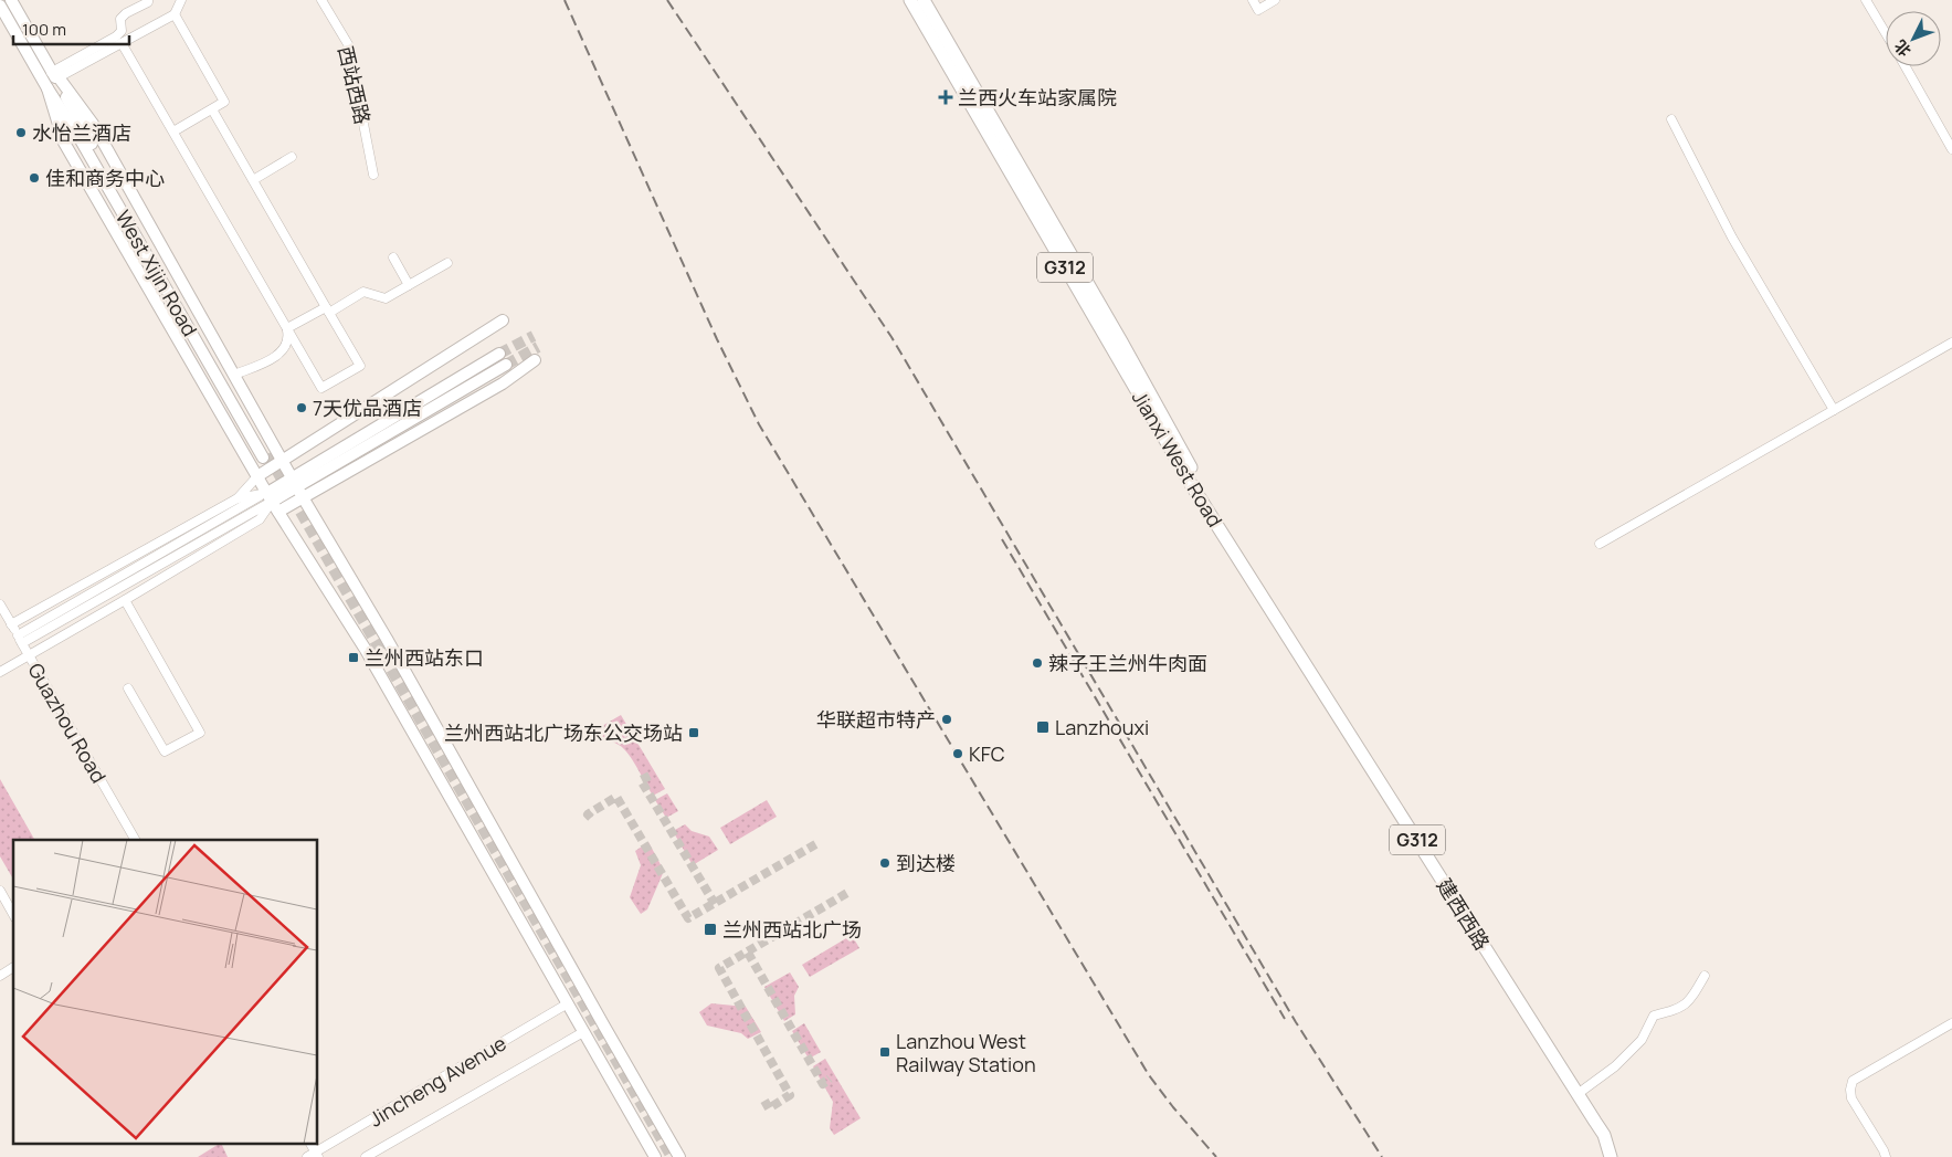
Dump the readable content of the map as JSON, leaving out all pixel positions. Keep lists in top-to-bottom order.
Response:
{
  "streets": {
    "highway": ["G312", "Jianxi West Road", "建西西路"],
    "main road": ["West Xijin Road"],
    "street": ["西站西路", "Guazhou Road", "Jincheng Avenue"]
  },
  "crossings": [
    ["Jianxi West Road", "建西西路"]
  ],
  "places": {
    "health": ["兰西火车站家属院"],
    "other": [
      "水怡兰酒店",
      "佳和商务中心",
      "7天优品酒店",
      "辣子王兰州牛肉面",
      "华联超市特产",
      "KFC",
      "到达楼"
    ],
    "transit": [
      "兰州西站东口",
      "Lanzhouxi",
      "兰州西站北广场东公交场站",
      "兰州西站北广场",
      "Lanzhou West Railway Station"
    ]
  },
  "scale_bar": "100 m",
  "north": "bottom left"
}
